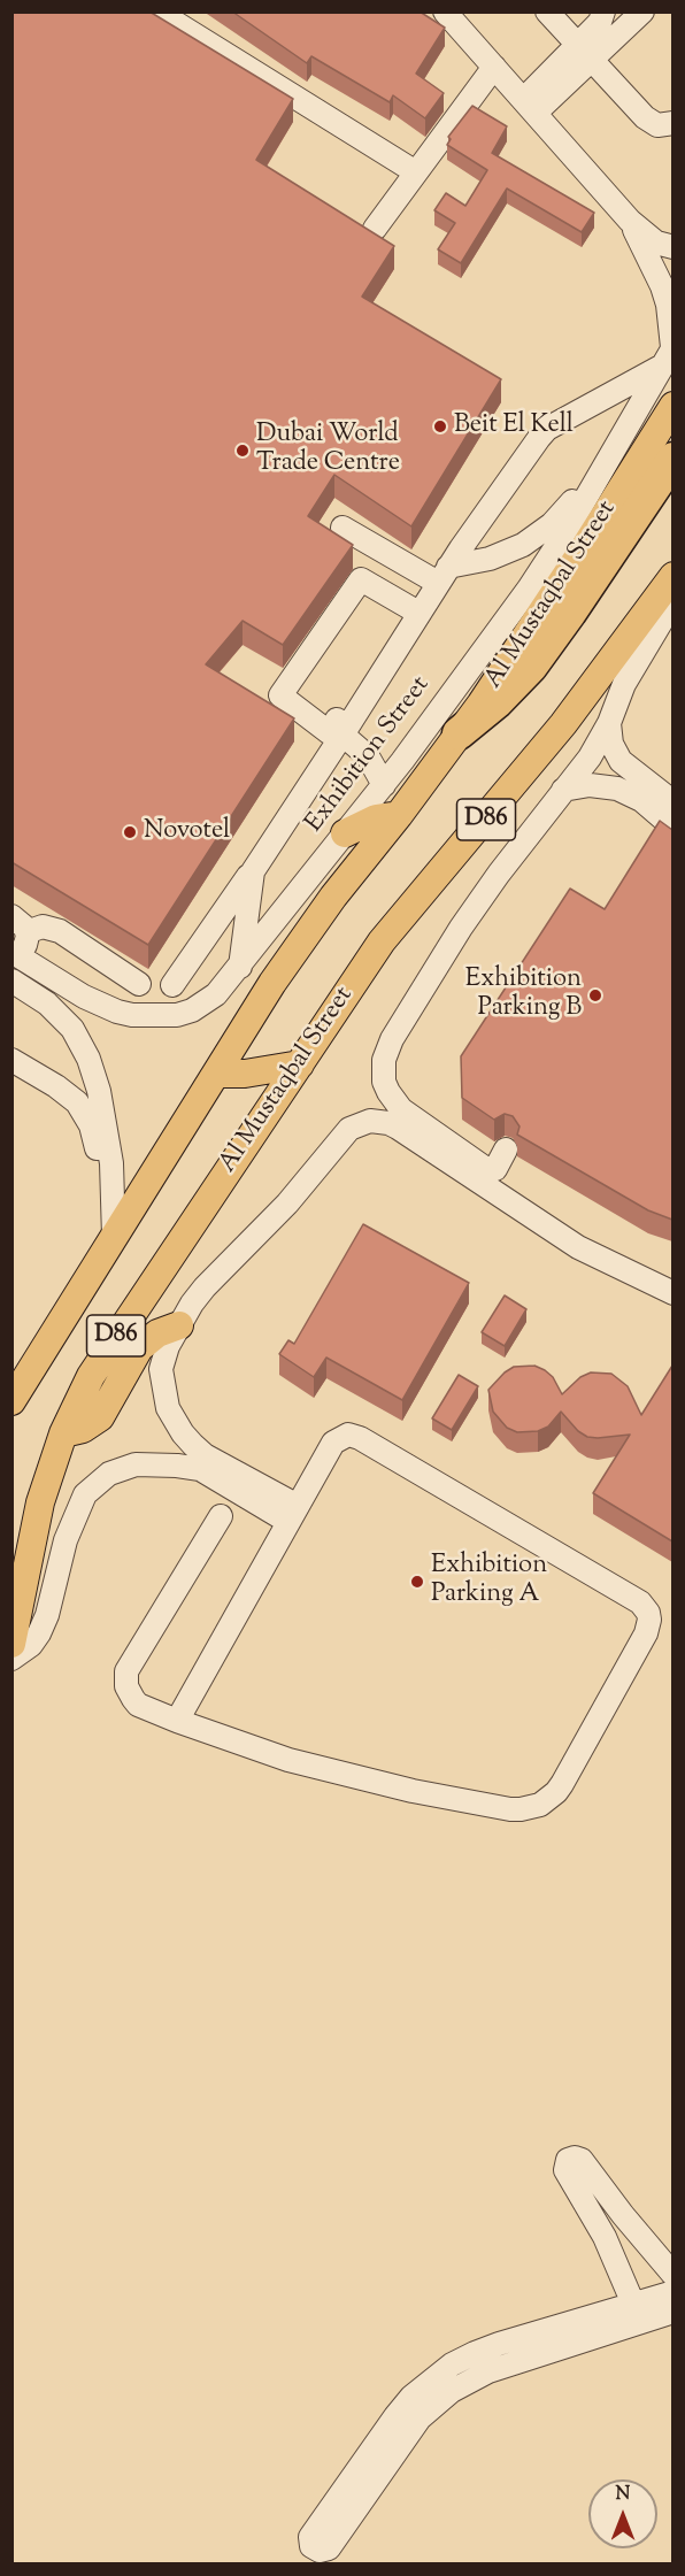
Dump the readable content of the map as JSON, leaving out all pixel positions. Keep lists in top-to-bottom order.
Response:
{
  "streets": {
    "main road": ["Al Mustaqbal Street", "D86"],
    "street": ["Exhibition Street"]
  },
  "places": [
    "Beit El Kell",
    "Dubai World Trade Centre",
    "Novotel",
    "Exhibition Parking B",
    "Exhibition Parking A"
  ],
  "north": "top"
}
